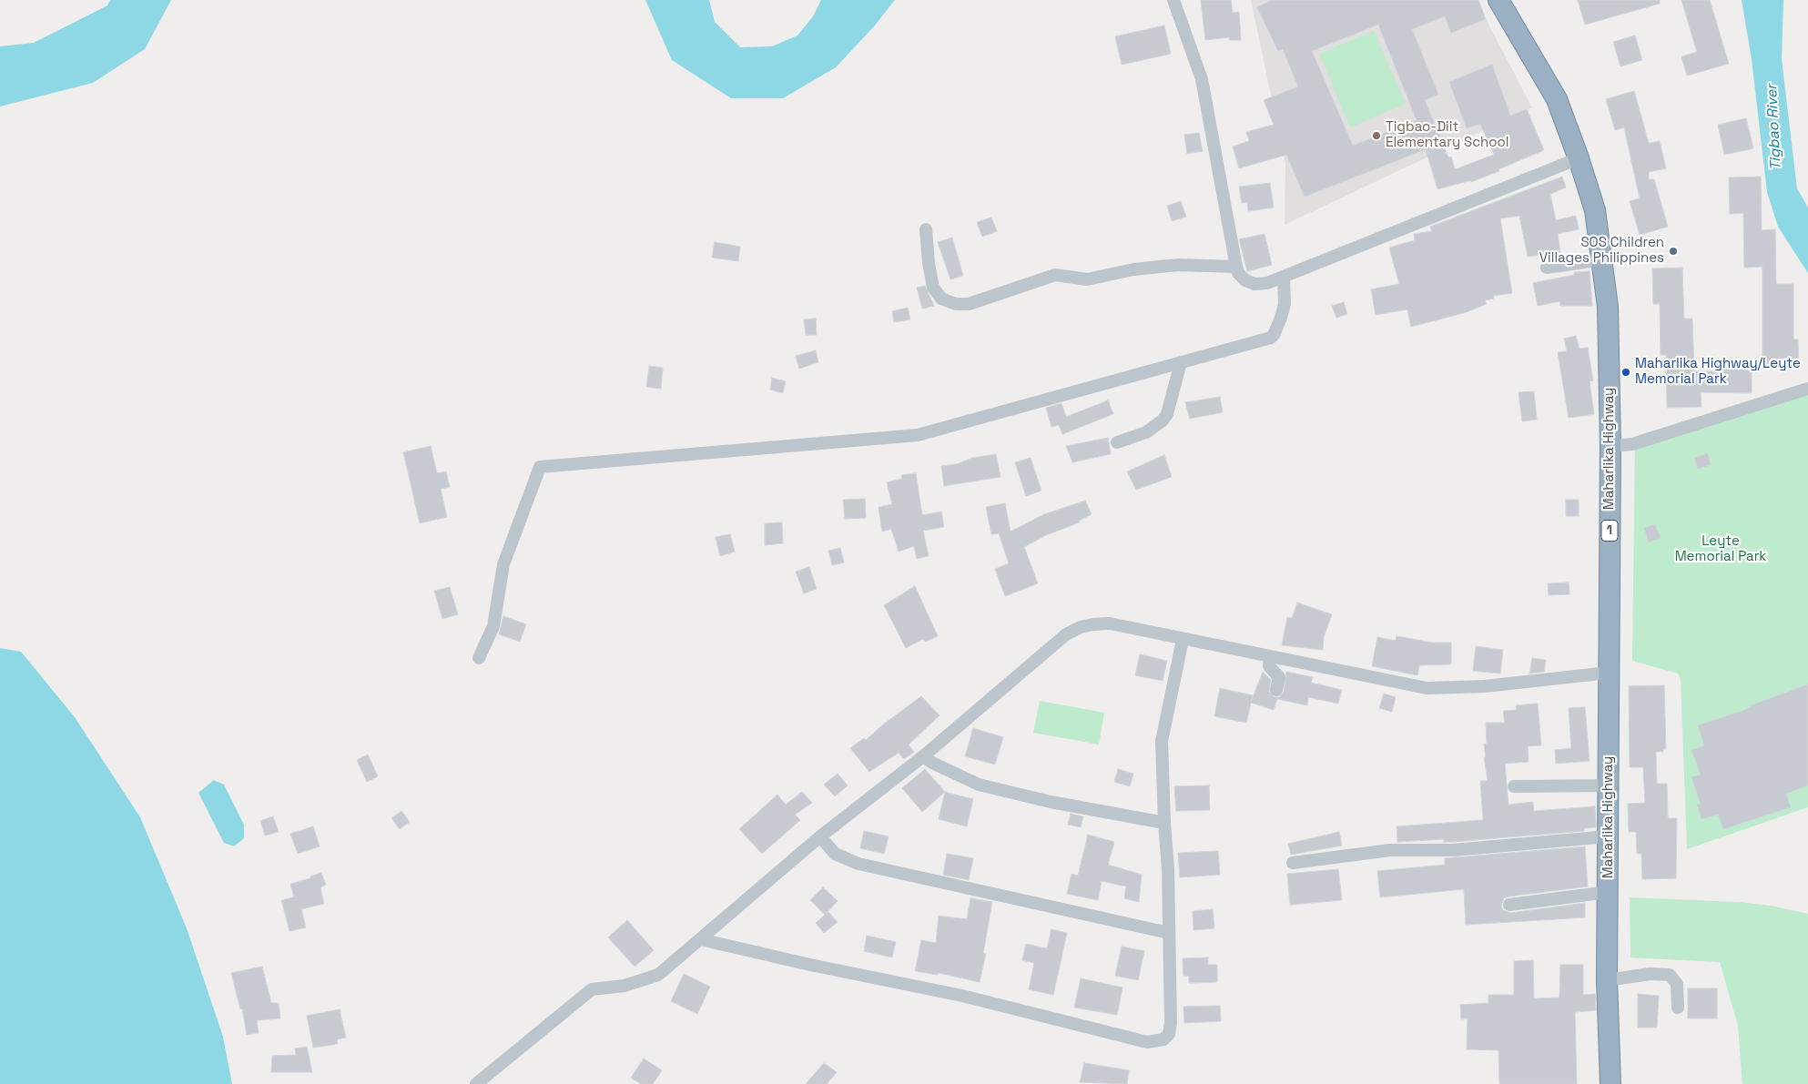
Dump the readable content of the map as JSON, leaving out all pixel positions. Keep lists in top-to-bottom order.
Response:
{
  "streets": {
    "highway": ["Maharlika Highway", "1"]
  },
  "water": ["Tigbao River"],
  "parks": ["Leyte Memorial Park"],
  "places": ["Tigbao-Diit Elementary School", "SOS Children Villages Philippines", "Maharlika Highway/Leyte Memorial Park"]
}
